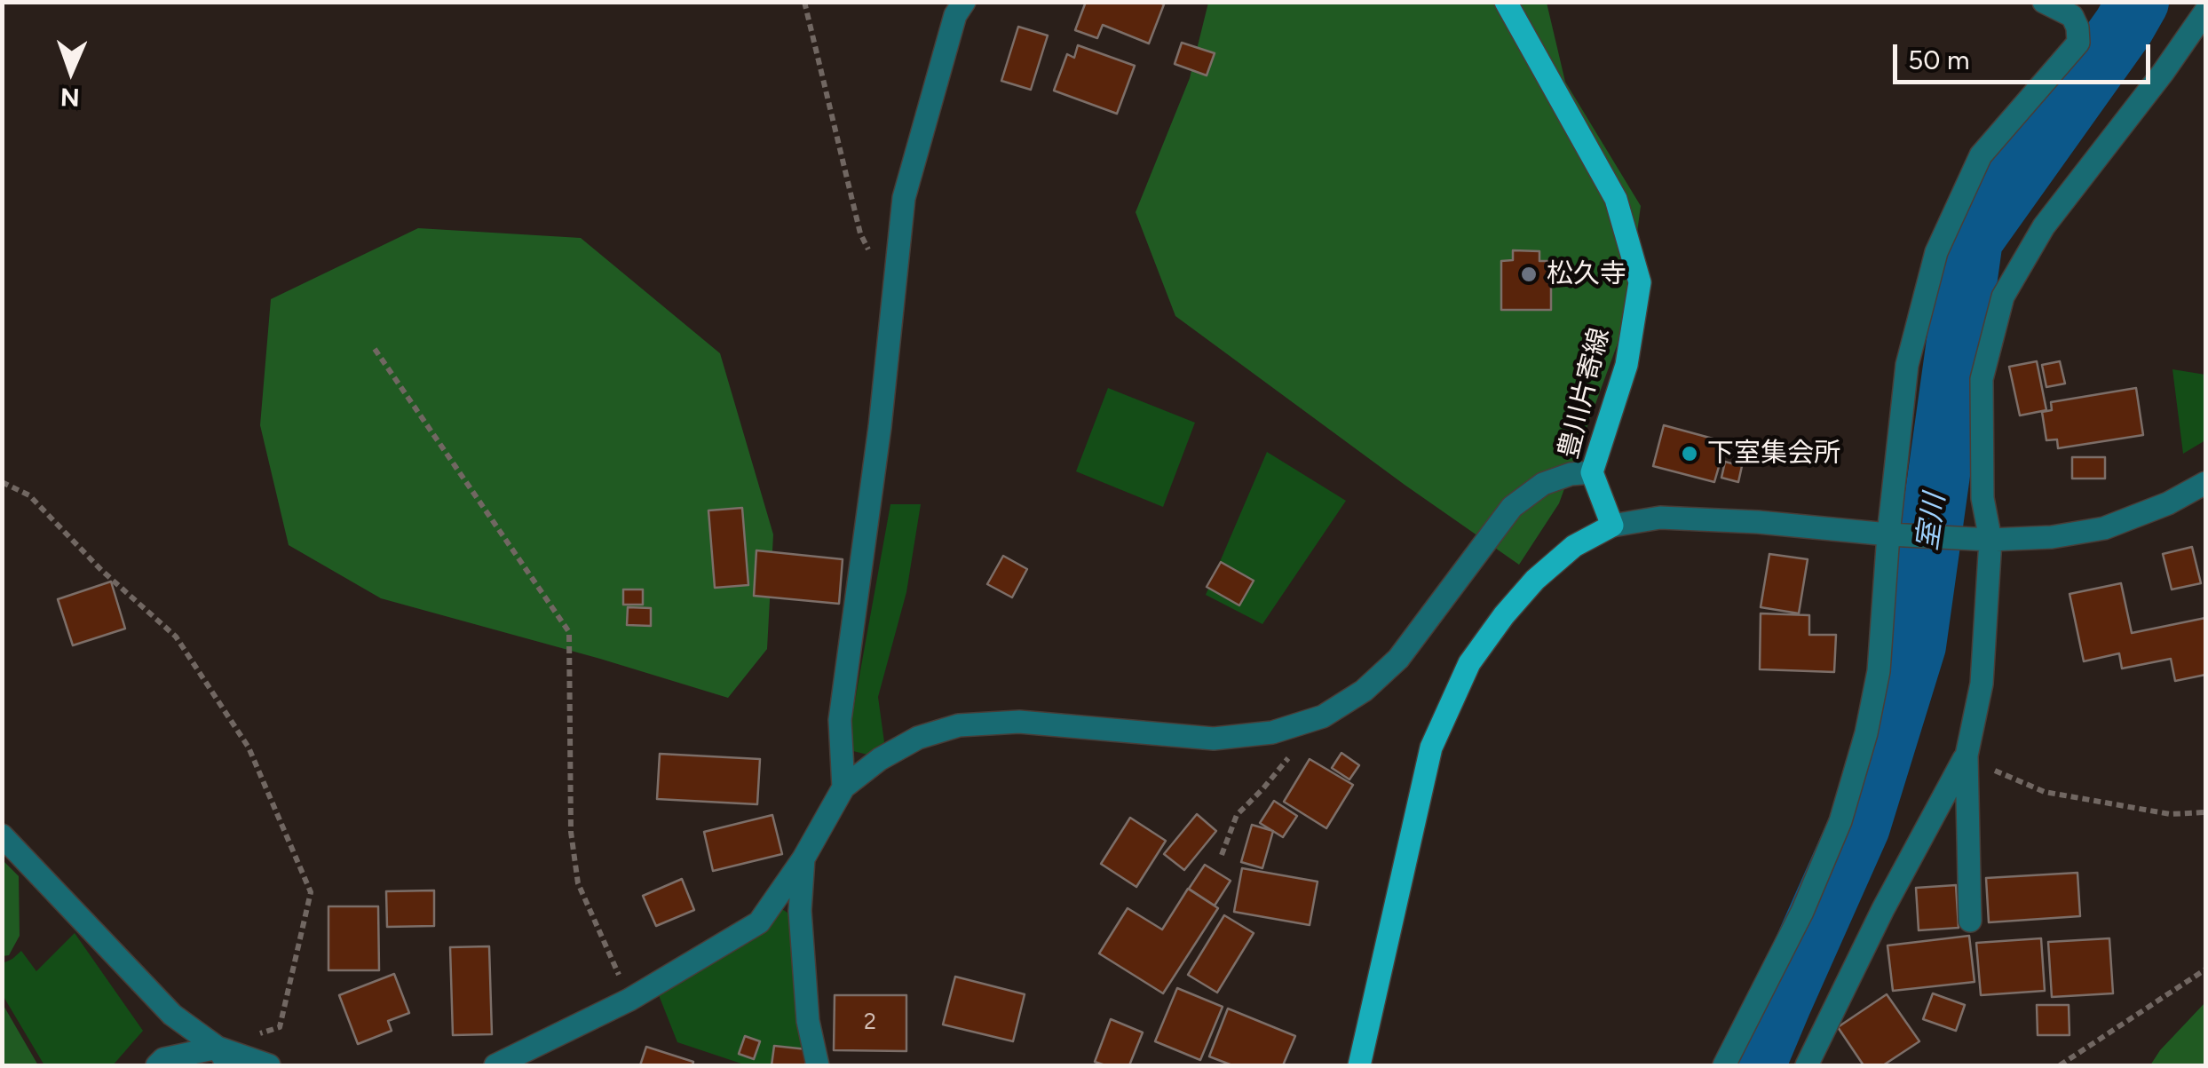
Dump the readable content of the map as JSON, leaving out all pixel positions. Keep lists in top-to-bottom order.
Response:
{
  "streets": {
    "main road": ["豊川片寄線"]
  },
  "water": ["室川"],
  "places": ["松久寺", "下室集会所"],
  "house_numbers": ["2"],
  "scale_bar": "50 m",
  "north": "bottom"
}
